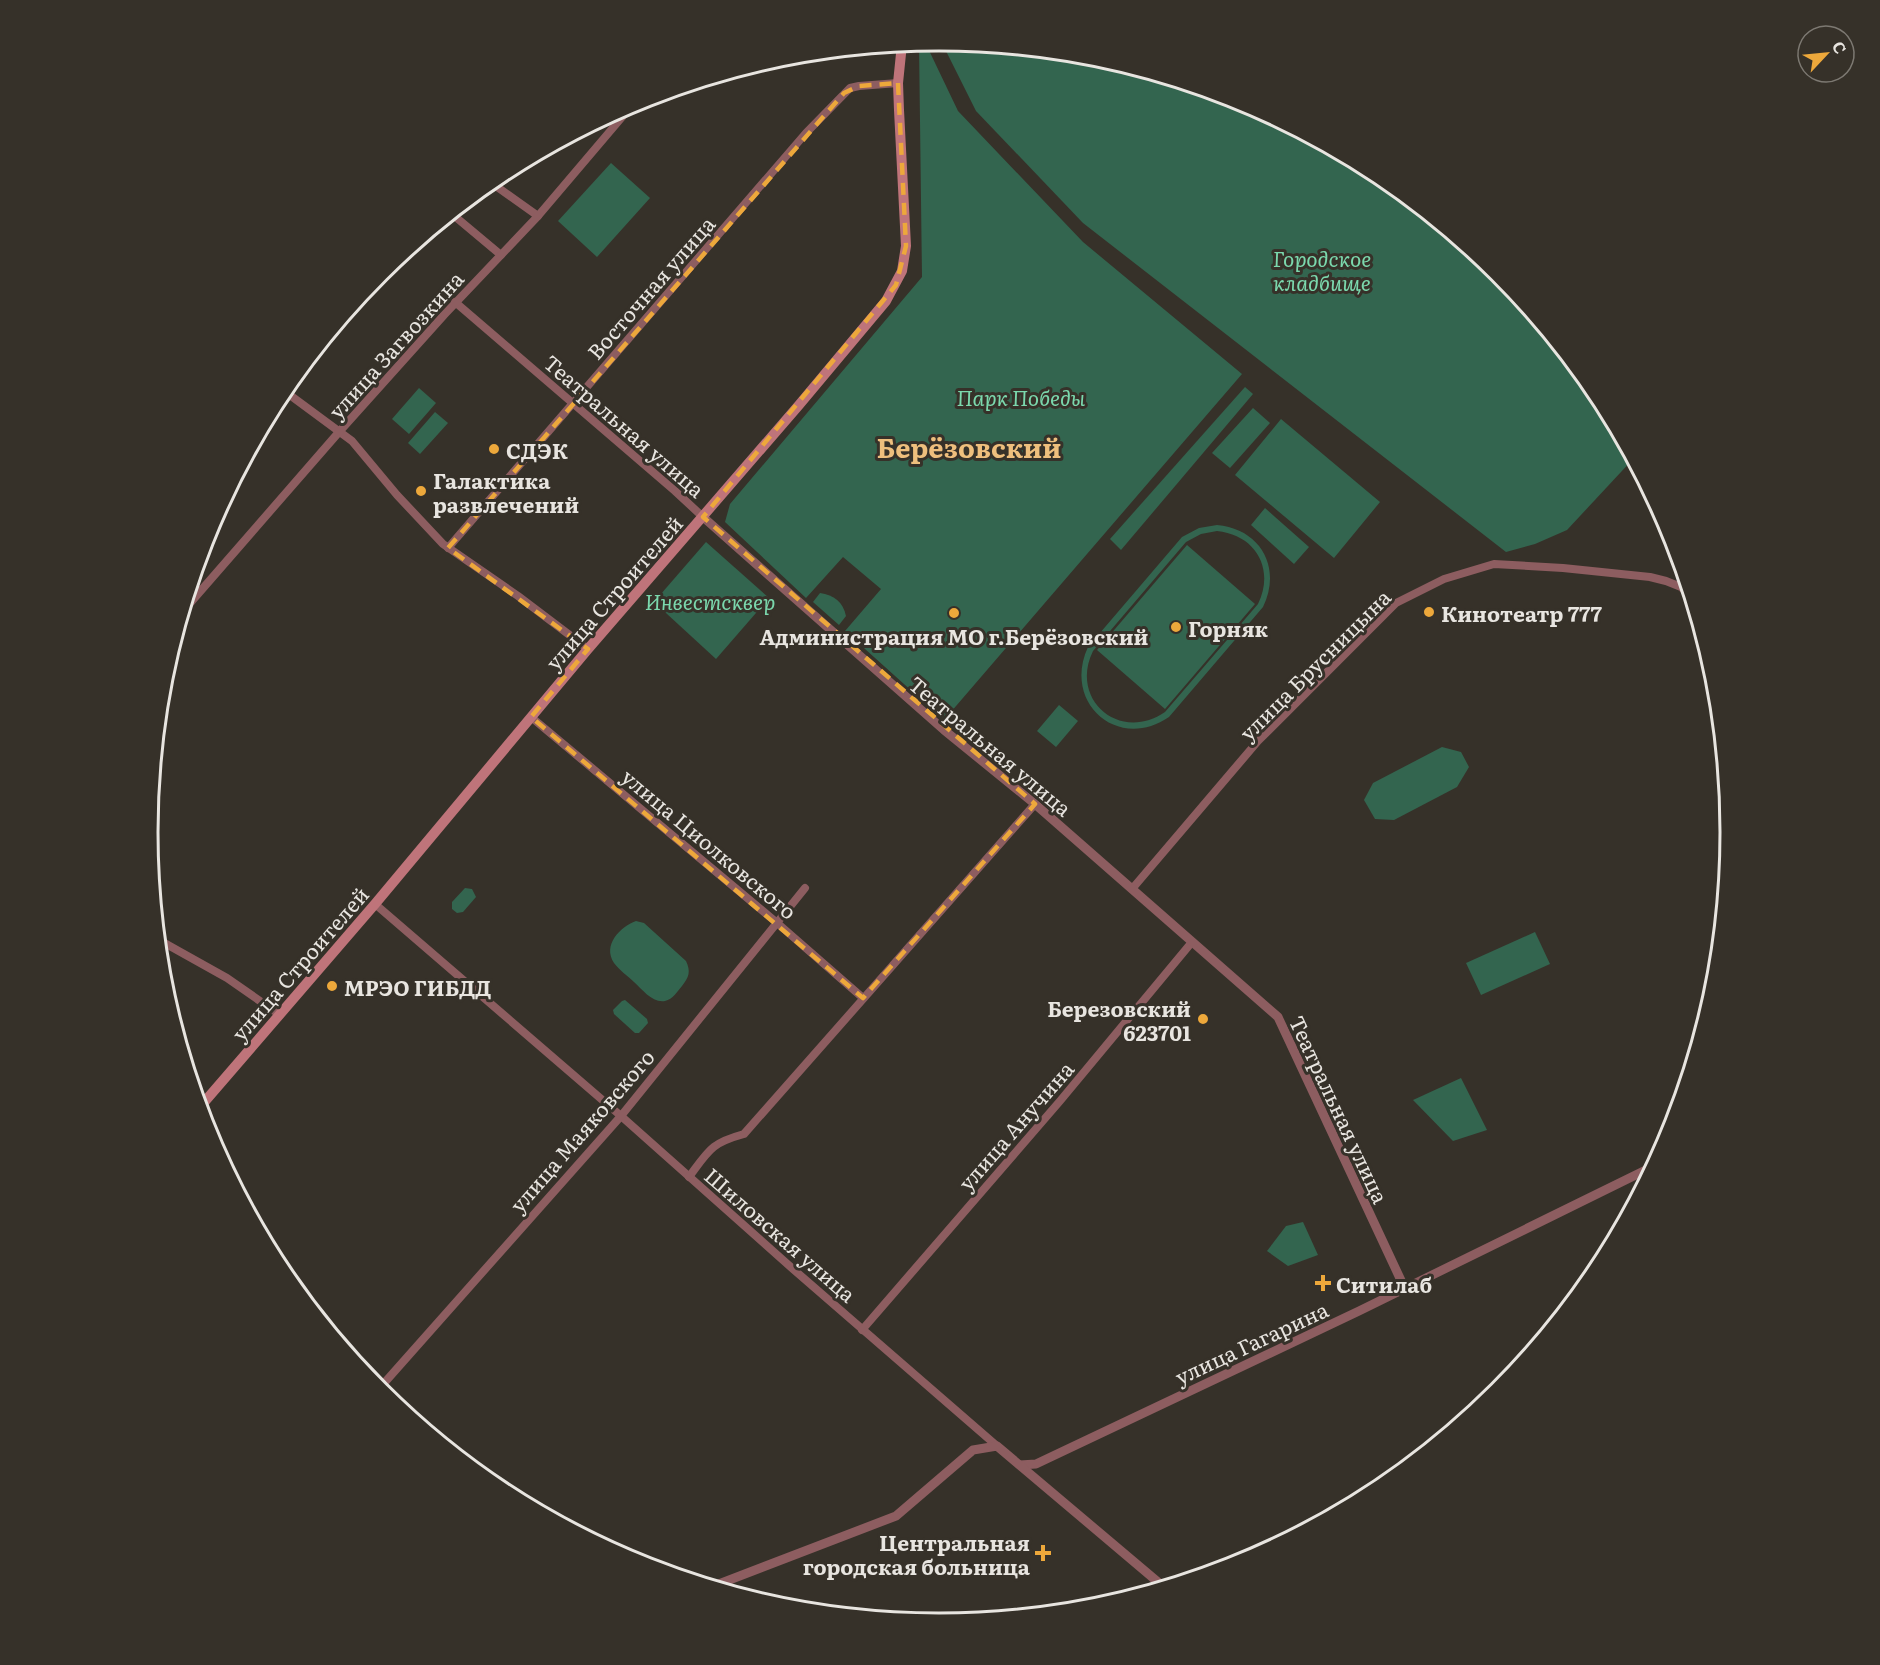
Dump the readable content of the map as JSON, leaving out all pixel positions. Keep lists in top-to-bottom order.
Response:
{
  "streets": {
    "main road": ["улица Строителей"],
    "street": [
      "Восточная улица",
      "улица Загвозкина",
      "Театральная улица",
      "улица Брусницына",
      "улица Циолковского",
      "улица Анучина",
      "улица Маяковского",
      "Шиловская улица",
      "улица Гагарина"
    ]
  },
  "crossings": [
    ["Восточная улица", "Театральная улица"],
    ["Восточная улица", "улица Строителей"],
    ["улица Загвозкина", "Театральная улица"],
    ["Театральная улица", "улица Строителей"],
    ["Театральная улица", "улица Брусницына"],
    ["Театральная улица", "улица Анучина"],
    ["Театральная улица", "улица Гагарина"],
    ["улица Строителей", "улица Циолковского"],
    ["улица Строителей", "Шиловская улица"],
    ["улица Циолковского", "улица Маяковского"],
    ["улица Анучина", "Шиловская улица"],
    ["улица Маяковского", "Шиловская улица"],
    ["Шиловская улица", "улица Гагарина"]
  ],
  "districts": ["Берёзовский"],
  "parks": ["Городское кладбище", "Парк Победы", "Инвестсквер"],
  "places": {
    "other": [
      "СДЭК",
      "Галактика развлечений",
      "Кинотеатр 777",
      "Администрация МО г.Берёзовский",
      "Горняк",
      "МРЭО ГИБДД",
      "Березовский 623701"
    ],
    "health": ["Ситилаб", "Центральная городская больница"]
  },
  "north": "top right"
}
